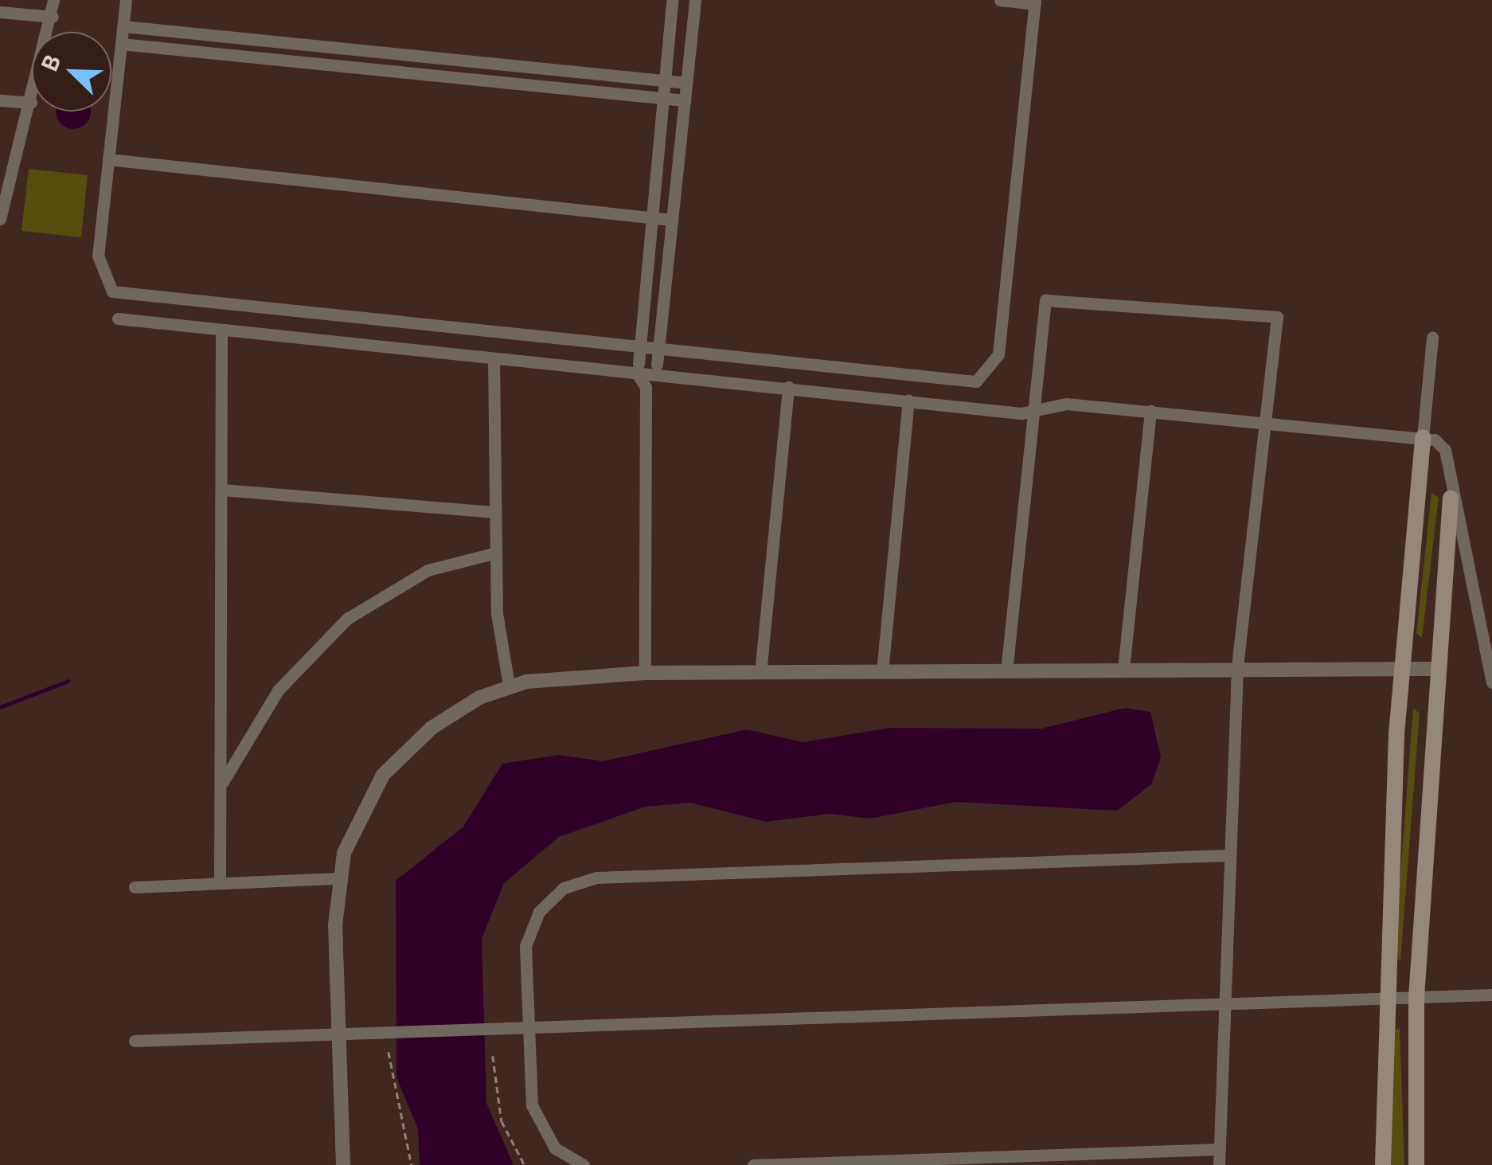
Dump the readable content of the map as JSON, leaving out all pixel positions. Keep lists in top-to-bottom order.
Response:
{
  "north": "top left"
}
